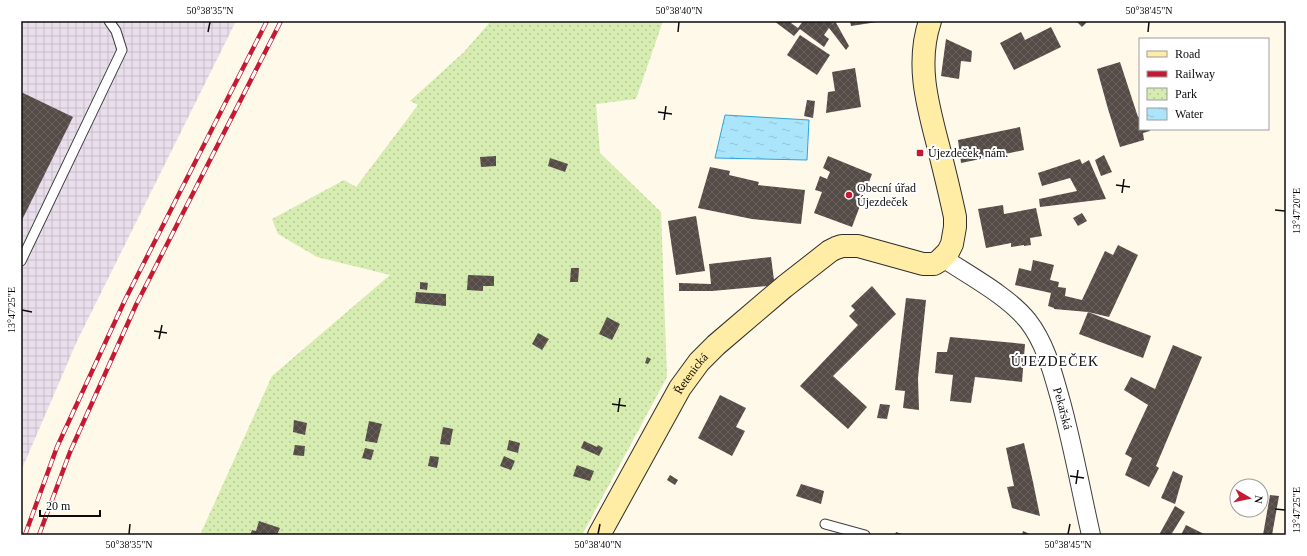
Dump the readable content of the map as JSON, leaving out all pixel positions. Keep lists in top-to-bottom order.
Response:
{
  "streets": {
    "street": ["Řetenická", "Pekařská"]
  },
  "crossings": [
    ["Řetenická", "Pekařská"]
  ],
  "districts": ["ÚJEZDEČEK"],
  "places": {
    "transit": ["Újezdeček, nám."],
    "other": ["Obecní úřad Újezdeček"]
  },
  "legend": [
    "Road",
    "Railway",
    "Park",
    "Water"
  ],
  "scale_bar": "20 m",
  "north": "right",
  "coordinates": [
    "50°38'35\"N",
    "50°38'40\"N",
    "50°38'45\"N",
    "13°47'20\"E",
    "13°47'25\"E"
  ]
}
